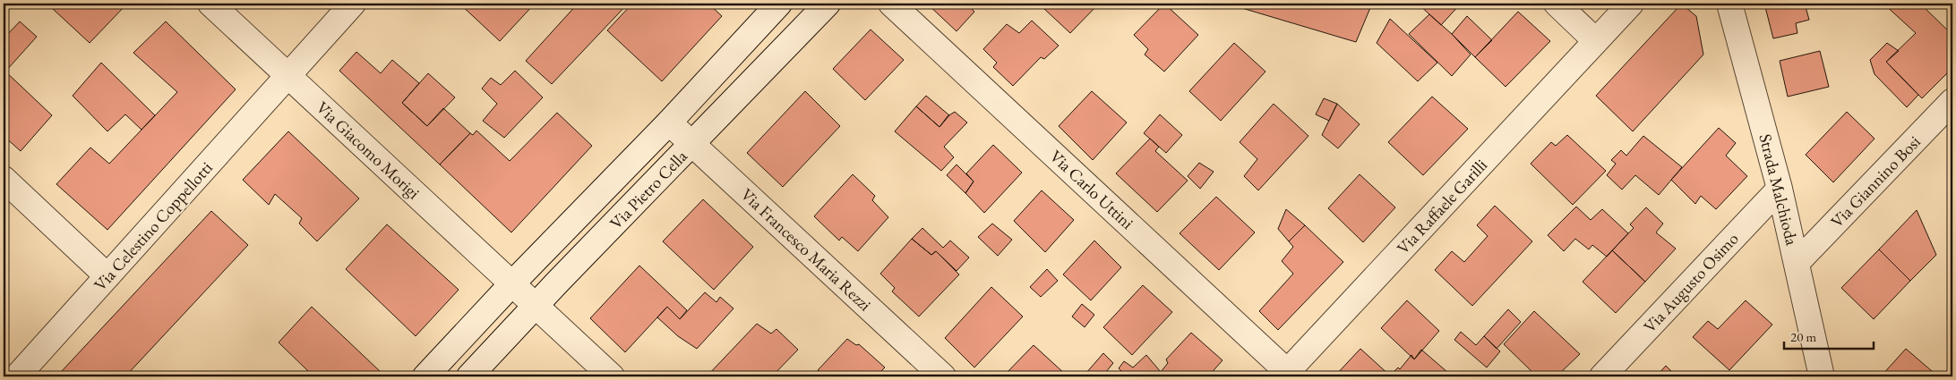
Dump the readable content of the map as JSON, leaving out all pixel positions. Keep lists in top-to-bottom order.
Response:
{
  "streets": {
    "street": [
      "Via Giacomo Morigi",
      "Via Giannino Bosi",
      "Via Pietro Cella",
      "Via Carlo Uttini",
      "Strada Malchioda",
      "Via Raffaele Garilli",
      "Via Celestino Coppellotti",
      "Via Francesco Maria Rezzi",
      "Via Augusto Osimo"
    ]
  },
  "crossings": [
    ["Via Giacomo Morigi", "Via Pietro Cella"],
    ["Via Giacomo Morigi", "Via Celestino Coppellotti"],
    ["Via Giannino Bosi", "Strada Malchioda"],
    ["Via Pietro Cella", "Via Francesco Maria Rezzi"],
    ["Via Carlo Uttini", "Via Raffaele Garilli"],
    ["Strada Malchioda", "Via Augusto Osimo"]
  ],
  "scale_bar": "20 m"
}
